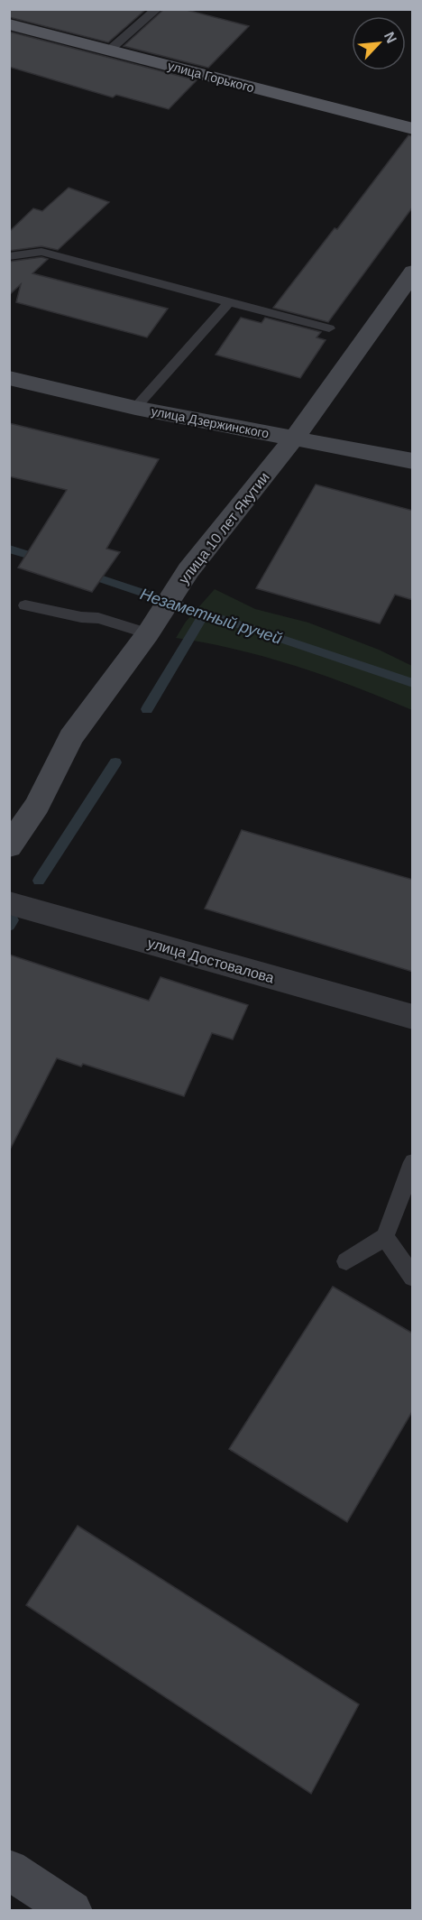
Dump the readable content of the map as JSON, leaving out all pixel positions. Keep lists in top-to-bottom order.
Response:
{
  "streets": {
    "main road": ["улица Горького"],
    "street": ["улица Дзержинского", "улица 10 лет Якутии", "улица Достовалова"]
  },
  "crossings": [
    ["улица Дзержинского", "улица 10 лет Якутии"]
  ],
  "water": ["Незаметный ручей"],
  "north": "top right"
}
